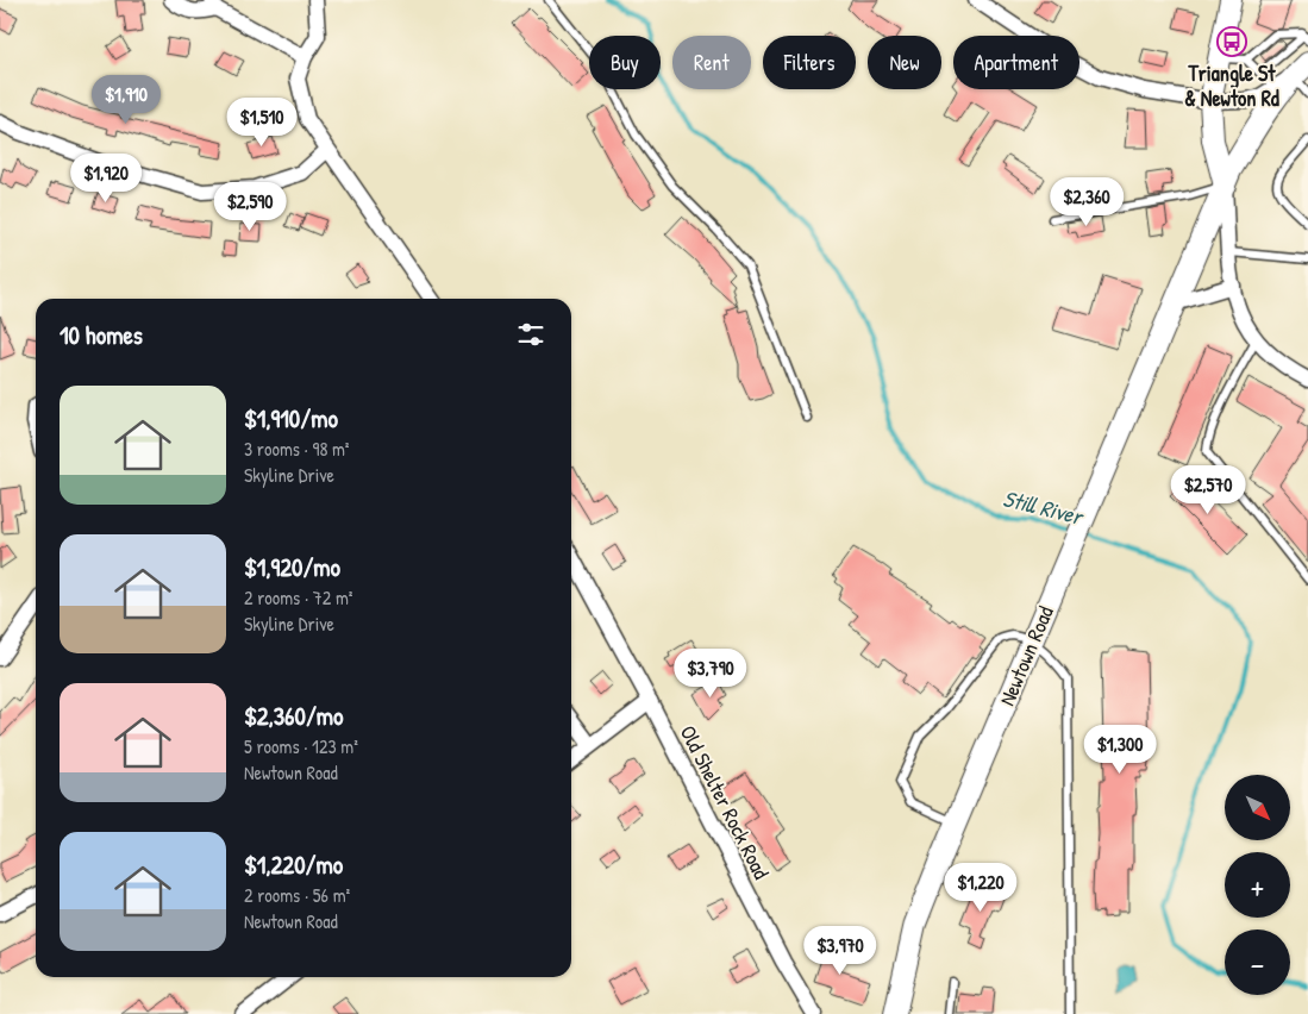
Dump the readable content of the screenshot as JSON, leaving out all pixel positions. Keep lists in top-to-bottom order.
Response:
{
  "streets": {
    "main road": ["Newtown Road"],
    "street": ["Old Shelter Rock Road"]
  },
  "water": ["Still River"],
  "places": {
    "bus stop": ["Triangle St & Newton Rd"]
  },
  "north": "bottom right",
  "page": {
    "chip": [
      "Buy",
      "Rent",
      "Filters",
      "New",
      "Apartment"
    ],
    "price": [
      "$1,910",
      "$1,510",
      "$1,920",
      "$2,360",
      "$2,590",
      "$2,570",
      "$3,790",
      "$1,300",
      "$1,220",
      "$3,970"
    ],
    "heading": "10 homes",
    "list": [
      {
        "name": "$1,910/mo",
        "note": "3 rooms · 98 m² · Skyline Drive"
      },
      {
        "name": "$1,920/mo",
        "note": "2 rooms · 72 m² · Skyline Drive"
      },
      {
        "name": "$2,360/mo",
        "note": "5 rooms · 123 m² · Newtown Road"
      },
      {
        "name": "$1,220/mo",
        "note": "2 rooms · 56 m² · Newtown Road"
      }
    ],
    "map_buttons": ["+", "−"]
  }
}
